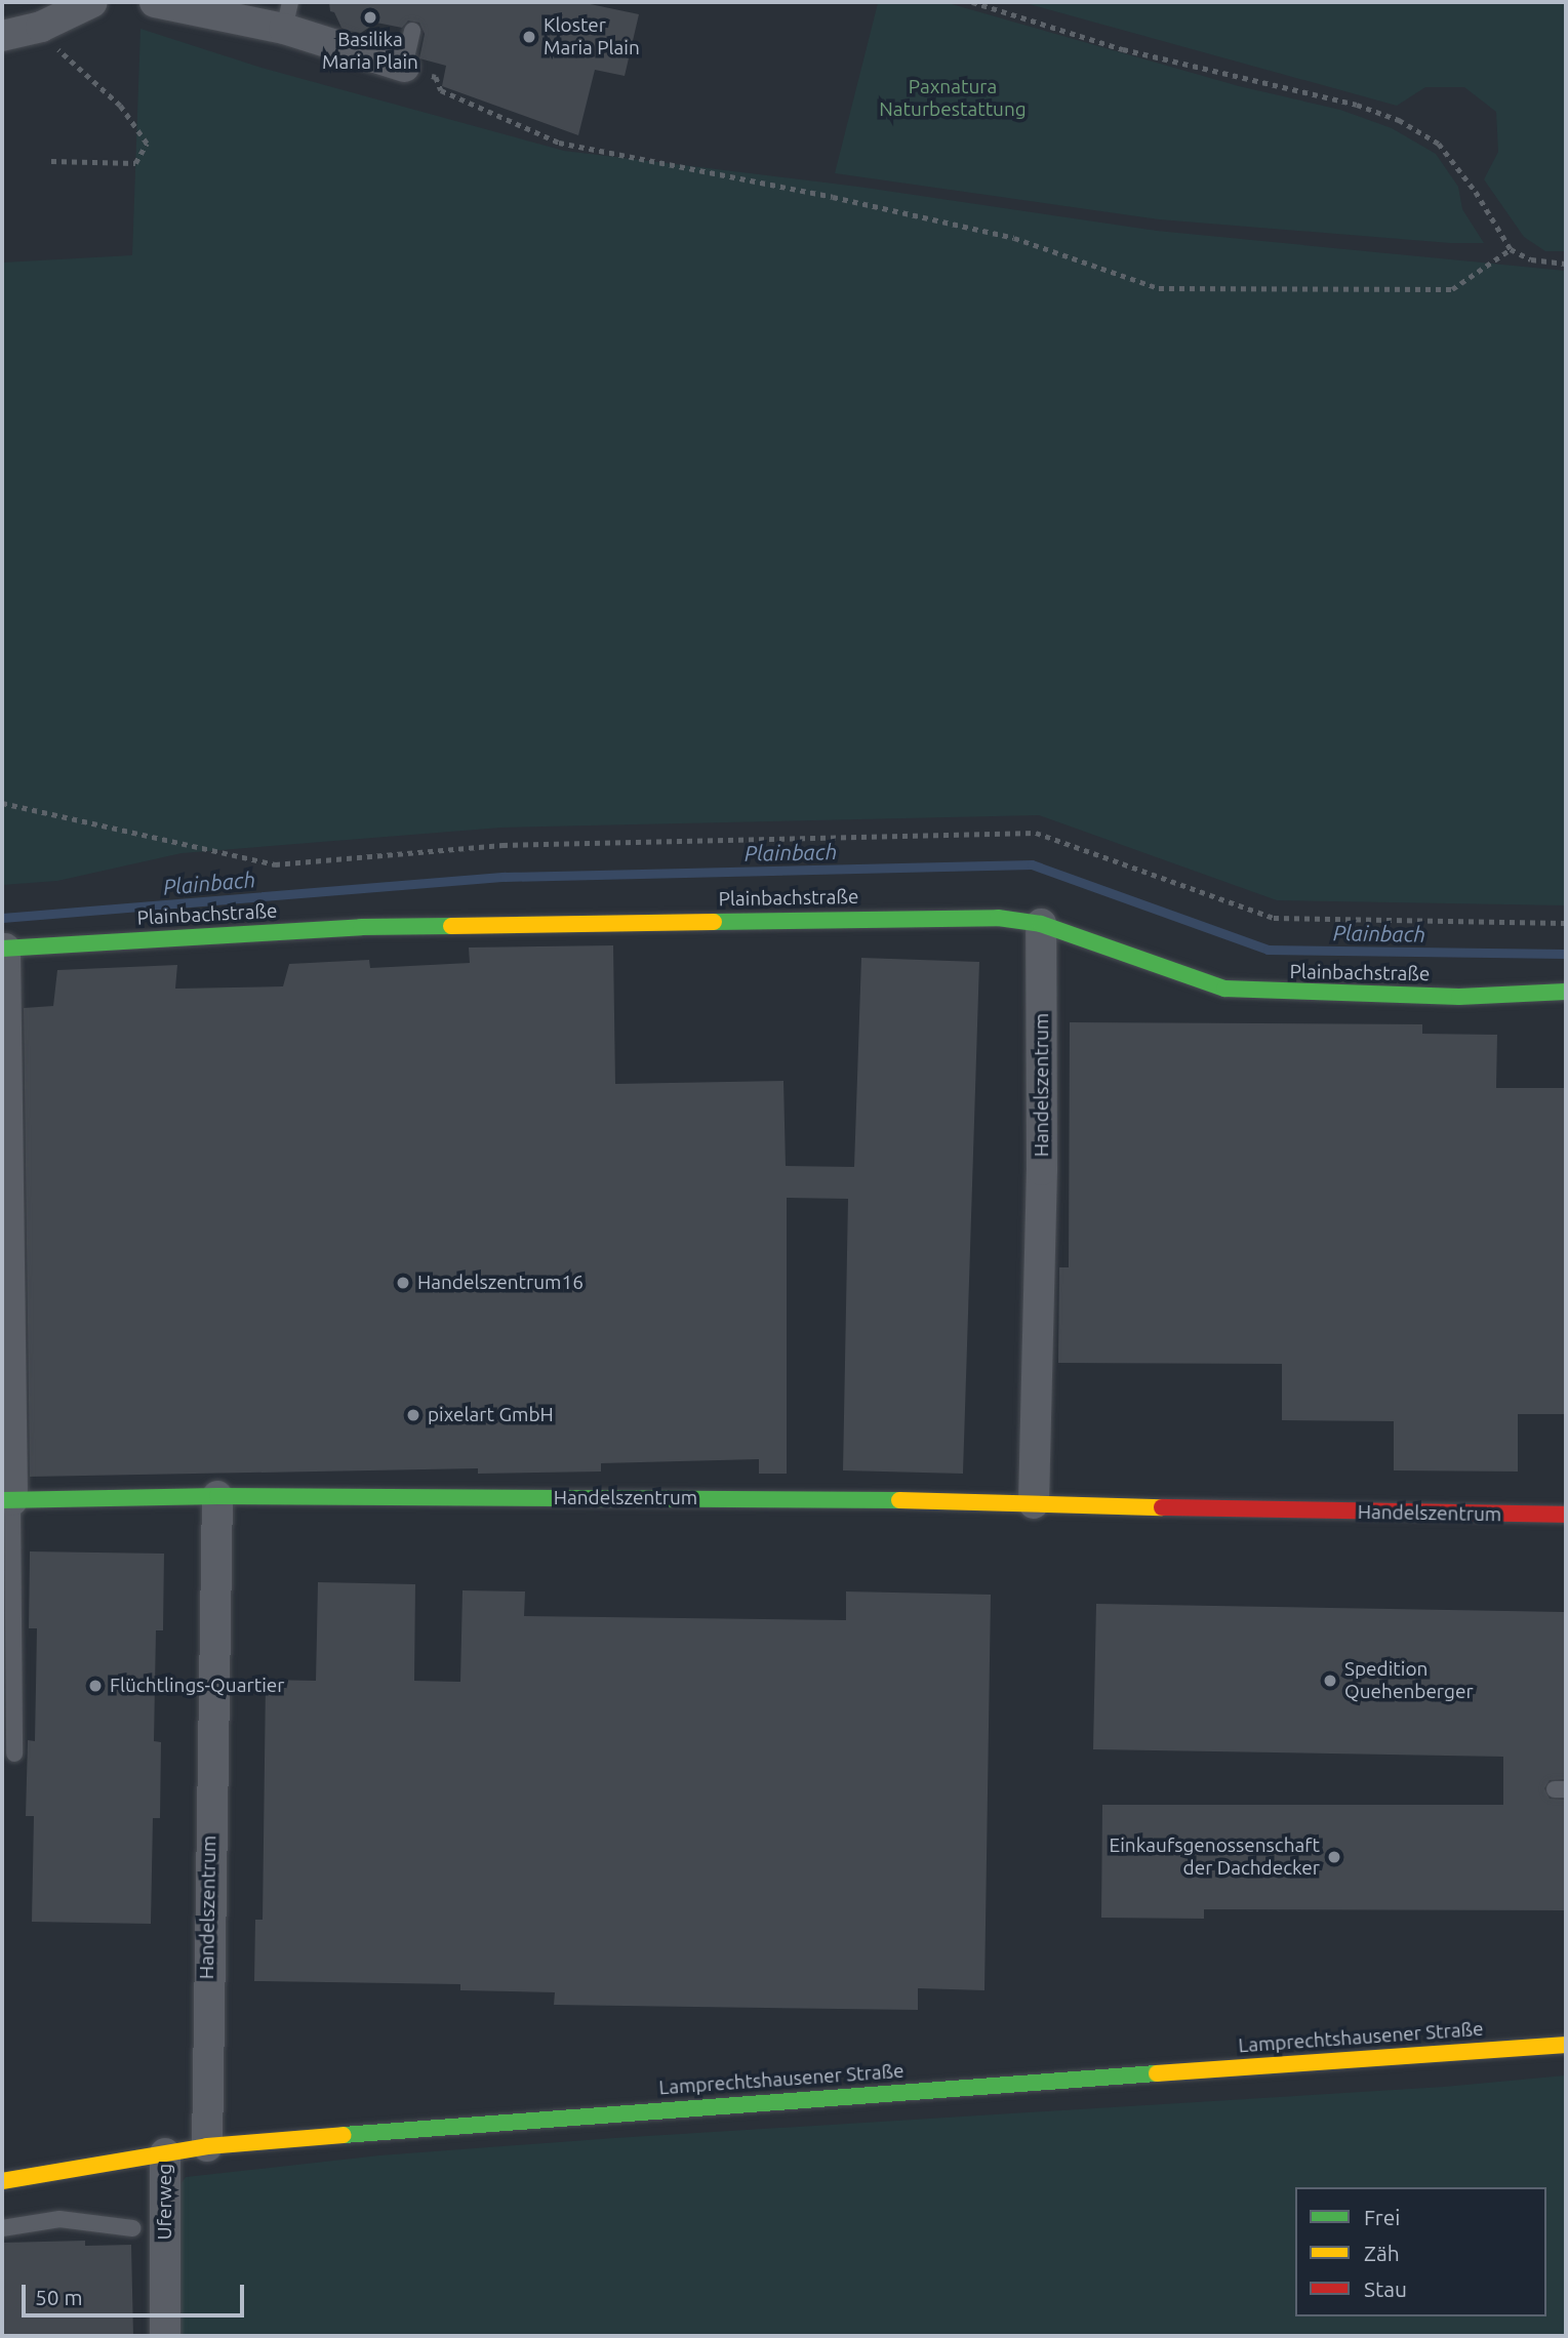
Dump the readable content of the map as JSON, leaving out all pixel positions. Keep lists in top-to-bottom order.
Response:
{
  "streets": {
    "street": [
      "Plainbachstraße",
      "Handelszentrum",
      "Lamprechtshausener Straße",
      "Uferweg"
    ]
  },
  "crossings": [
    ["Plainbachstraße", "Handelszentrum"],
    ["Handelszentrum", "Lamprechtshausener Straße"],
    ["Lamprechtshausener Straße", "Uferweg"]
  ],
  "water": ["Plainbach"],
  "parks": ["Paxnatura Naturbestattung"],
  "places": [
    "Basilika Maria Plain",
    "Kloster Maria Plain",
    "Handelszentrum16",
    "pixelart GmbH",
    "Spedition Quehenberger",
    "Flüchtlings-Quartier",
    "Einkaufsgenossenschaft der Dachdecker"
  ],
  "legend": ["Frei", "Zäh", "Stau"],
  "scale_bar": "50 m"
}
